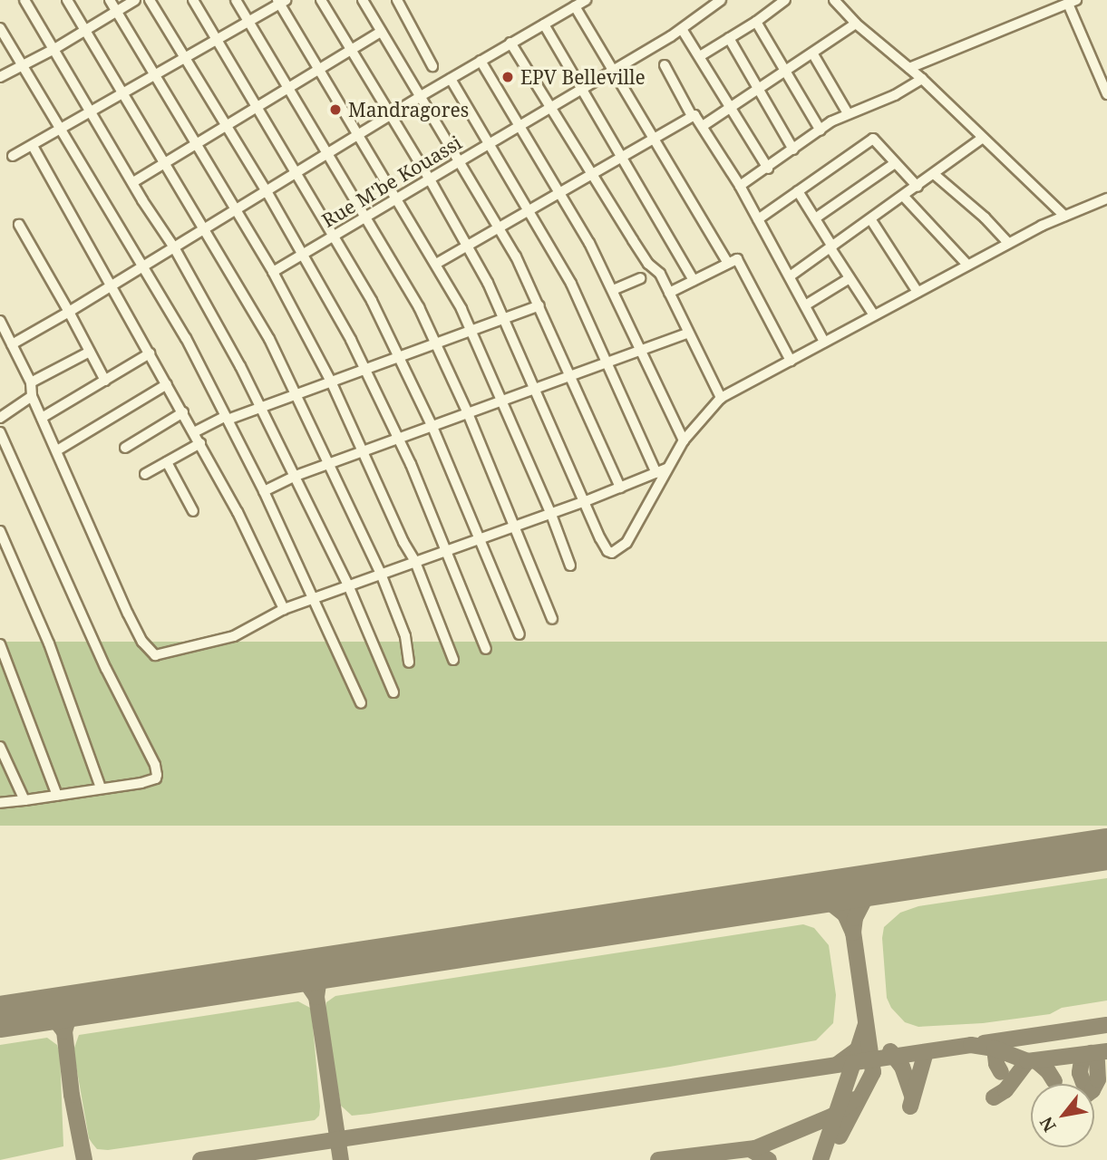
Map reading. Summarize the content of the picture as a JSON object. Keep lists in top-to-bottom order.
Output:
{
  "streets": {
    "street": ["Rue M'be Kouassi"]
  },
  "places": ["EPV Belleville", "Mandragores"],
  "north": "bottom left"
}
